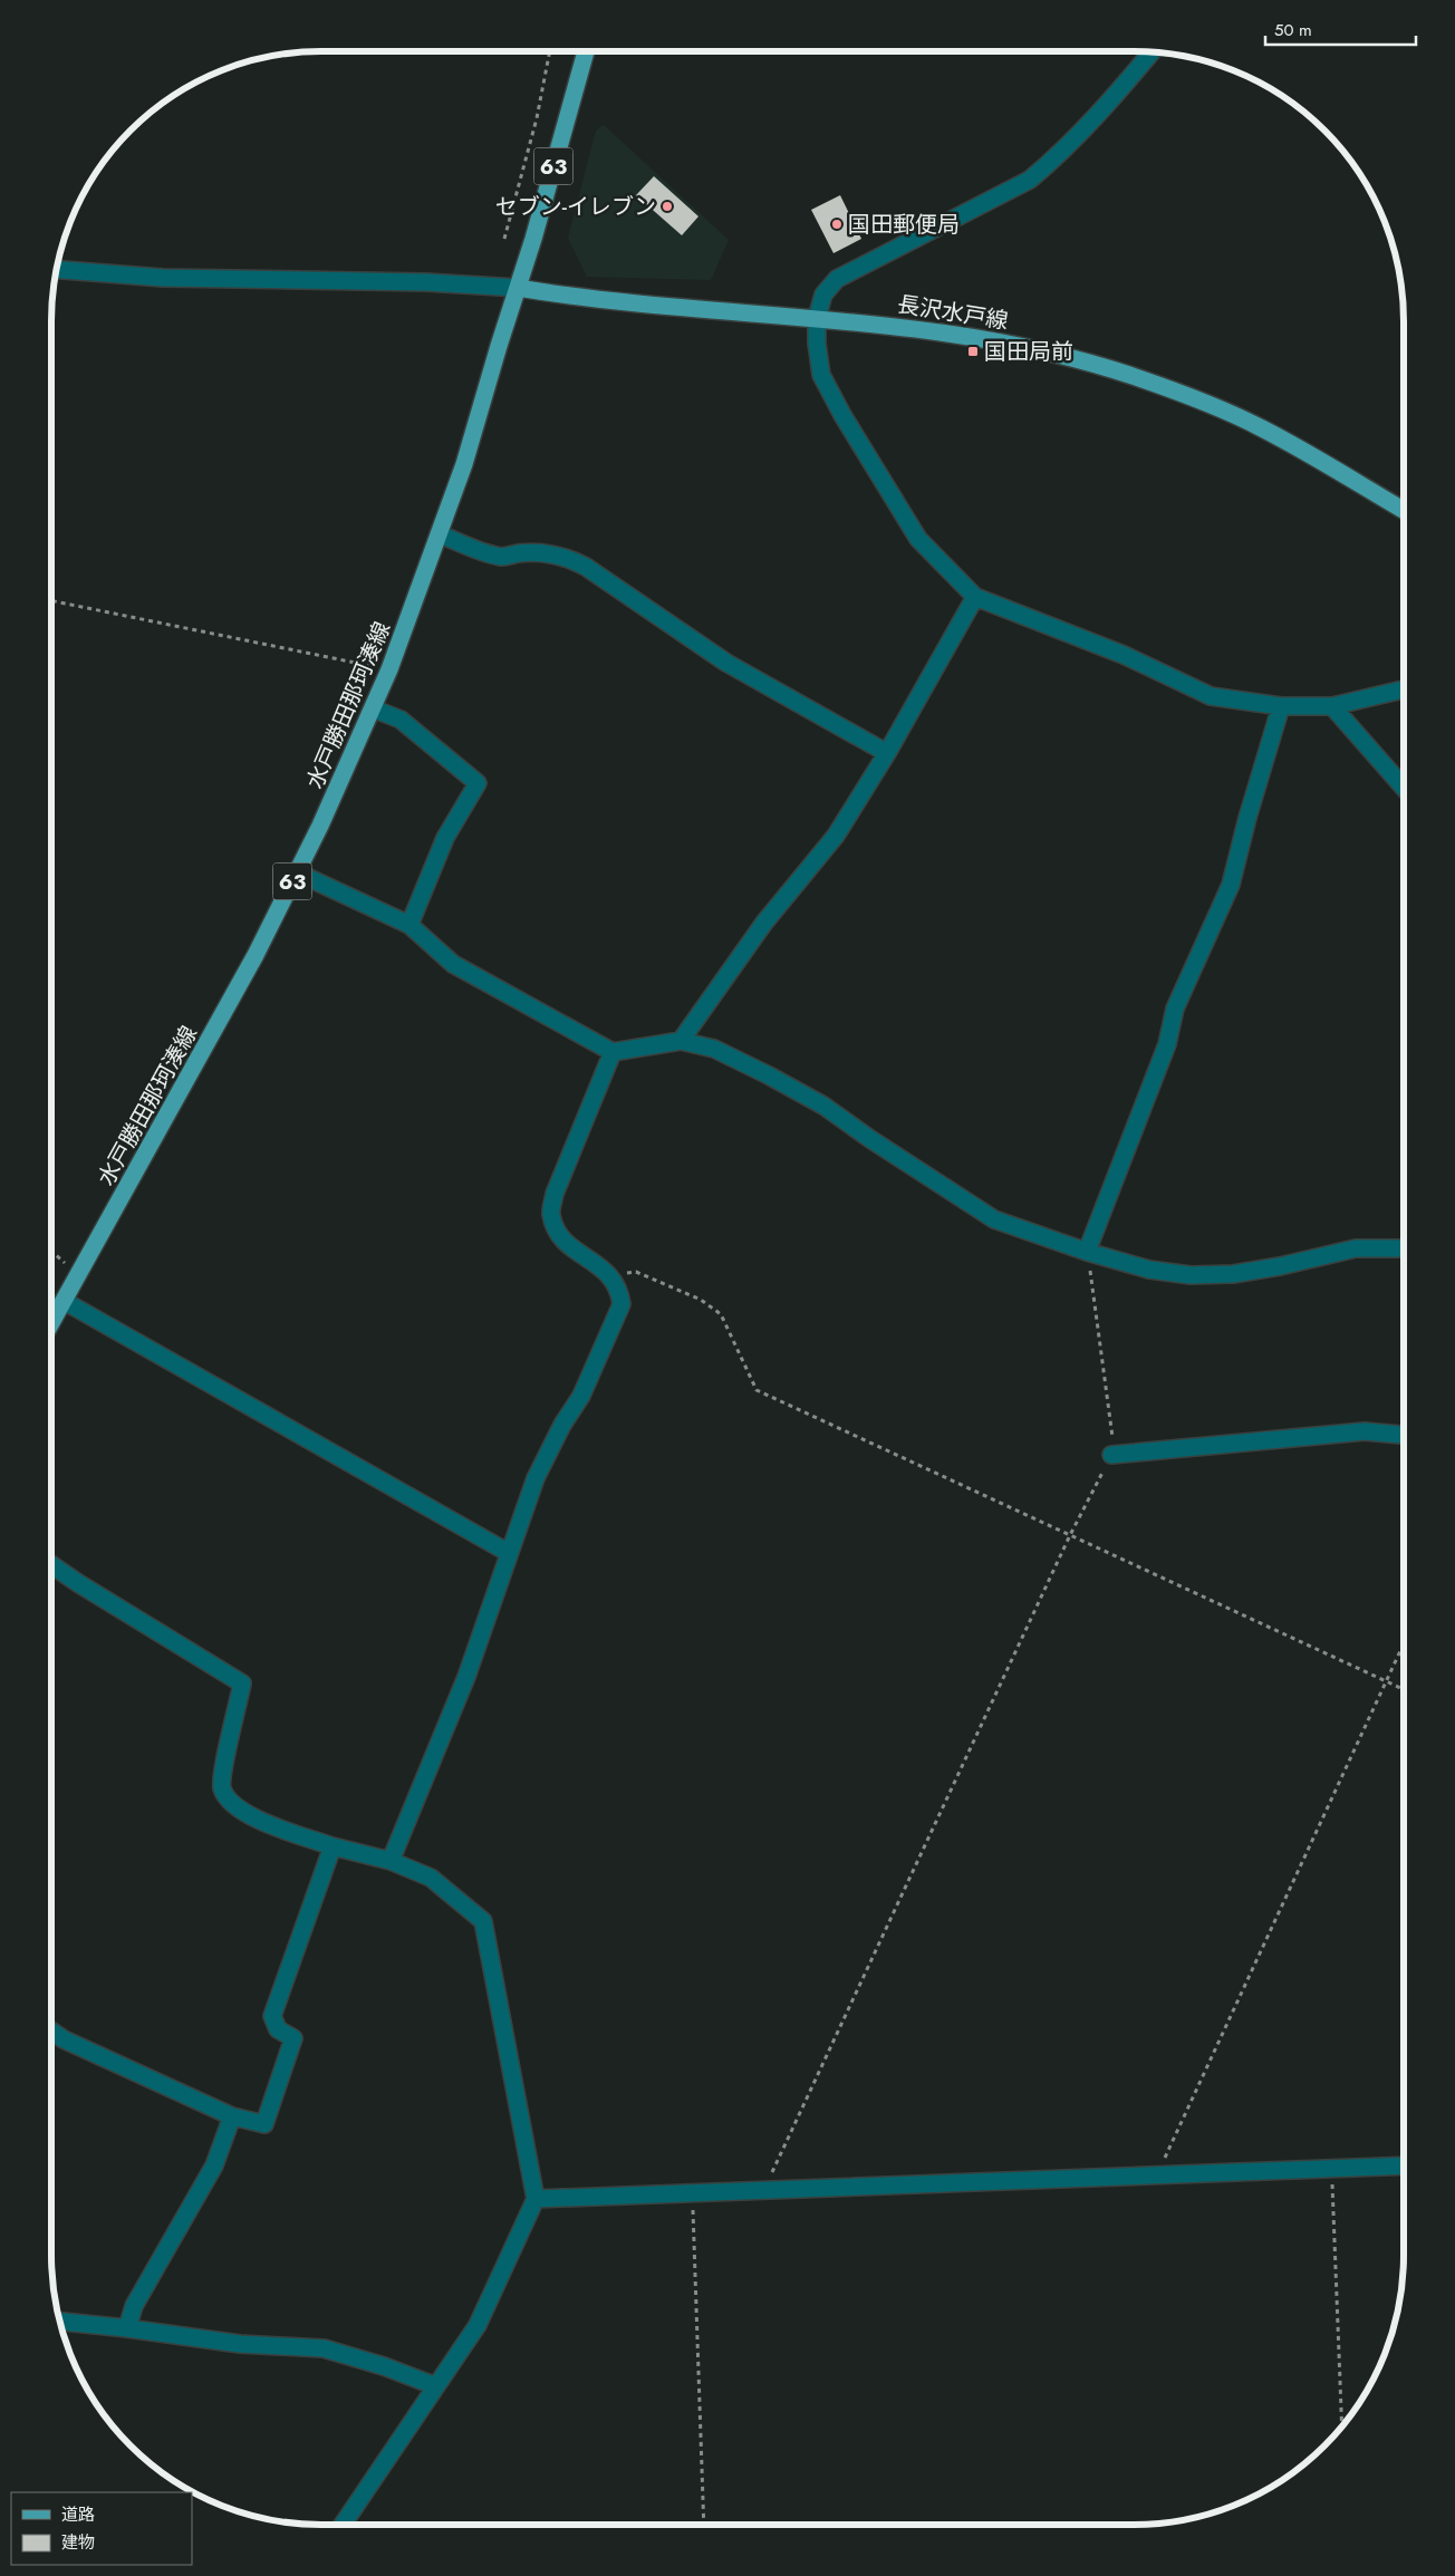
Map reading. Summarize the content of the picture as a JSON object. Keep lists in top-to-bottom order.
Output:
{
  "streets": {
    "main road": ["63", "長沢水戸線", "水戸勝田那珂湊線"]
  },
  "crossings": [
    ["長沢水戸線", "水戸勝田那珂湊線"]
  ],
  "places": {
    "other": ["セブン-イレブン", "国田郵便局"],
    "transit": ["国田局前"]
  },
  "legend": ["道路", "建物"],
  "scale_bar": "50 m"
}
